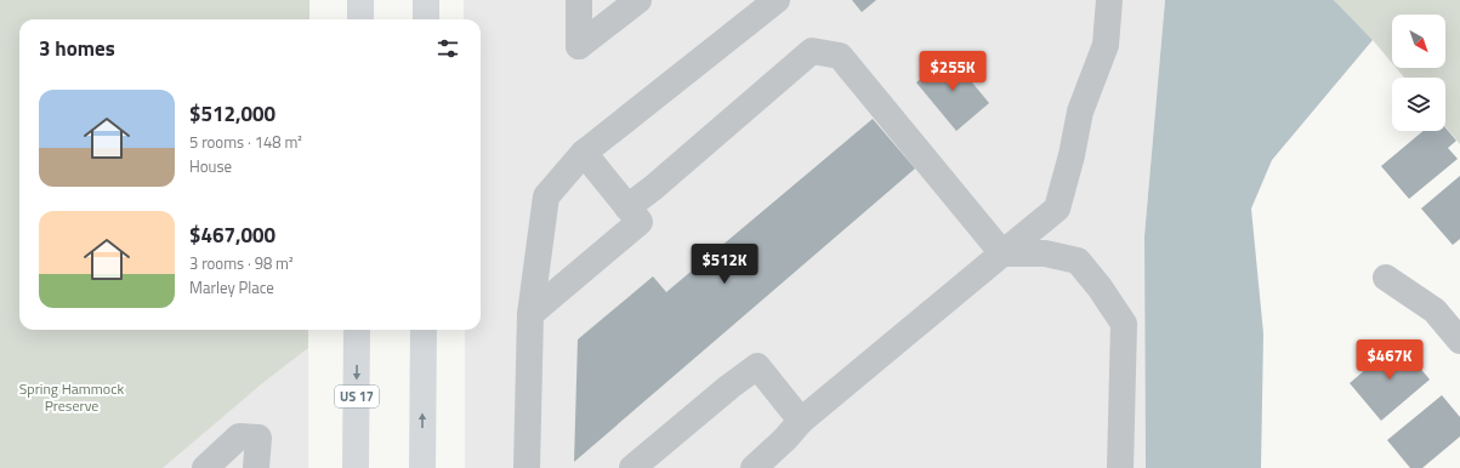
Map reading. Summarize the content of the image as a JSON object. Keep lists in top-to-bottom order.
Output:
{
  "streets": {
    "main road": ["US 17"]
  },
  "parks": ["Spring Hammock Preserve"],
  "north": "bottom right",
  "page": {
    "heading": "3 homes",
    "price": ["$255K", "$512K", "$467K"],
    "list": [
      {
        "name": "$512,000",
        "note": "5 rooms · 148 m² · House"
      },
      {
        "name": "$467,000",
        "note": "3 rooms · 98 m² · Marley Place"
      }
    ]
  }
}
